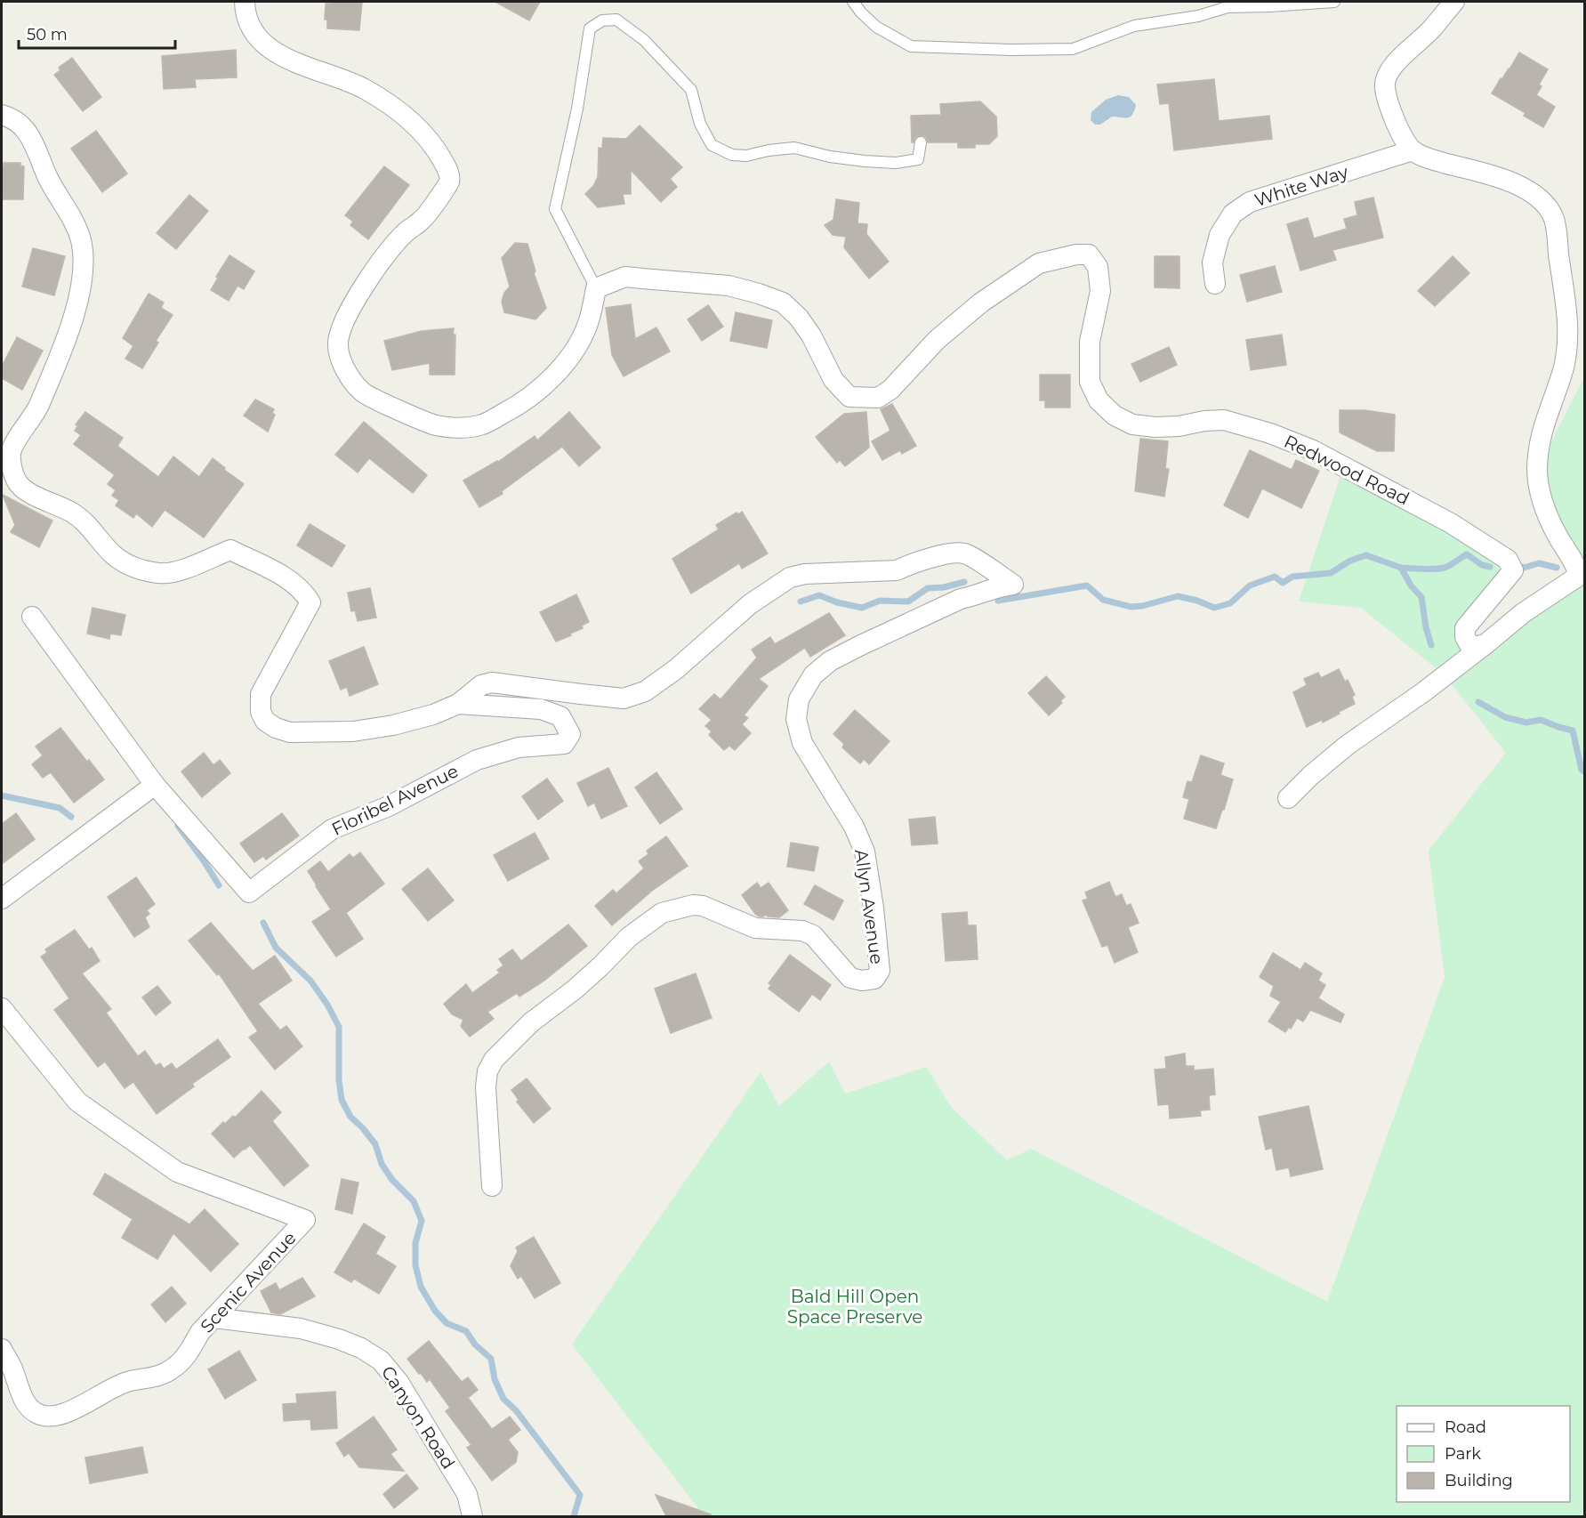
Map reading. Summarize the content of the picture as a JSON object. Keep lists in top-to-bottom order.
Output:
{
  "streets": {
    "street": [
      "White Way",
      "Redwood Road",
      "Floribel Avenue",
      "Allyn Avenue",
      "Scenic Avenue",
      "Canyon Road"
    ]
  },
  "crossings": [
    ["Floribel Avenue", "Allyn Avenue"],
    ["Scenic Avenue", "Canyon Road"]
  ],
  "parks": ["Bald Hill Open Space Preserve"],
  "legend": ["Road", "Park", "Building"],
  "scale_bar": "50 m"
}
